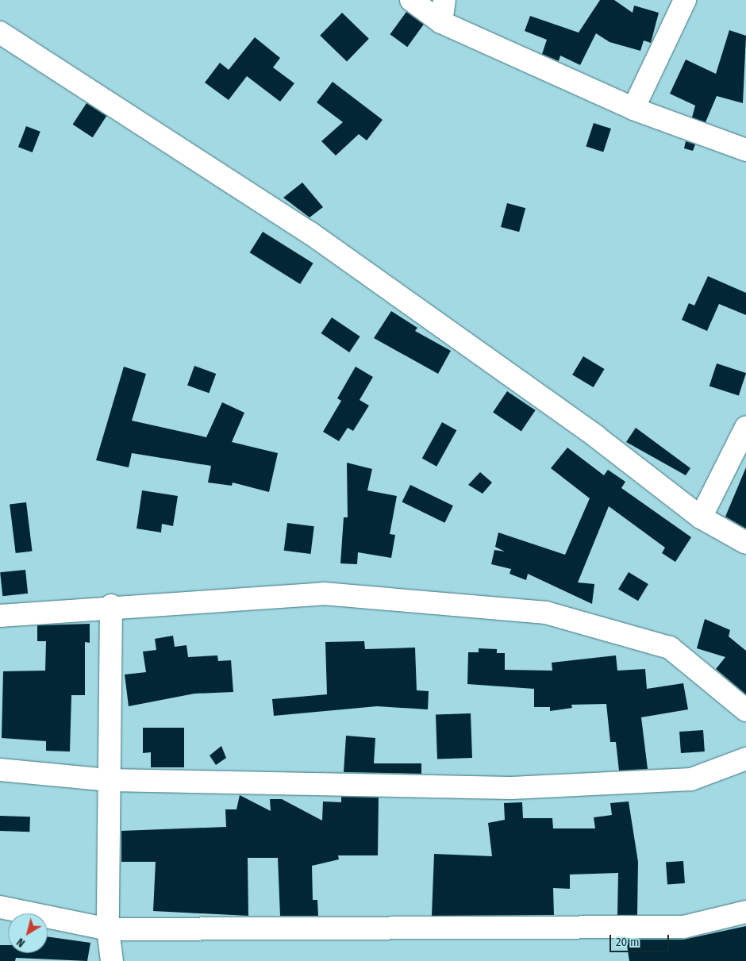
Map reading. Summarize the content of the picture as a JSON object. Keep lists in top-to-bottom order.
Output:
{
  "scale_bar": "20 m",
  "north": "bottom left"
}
